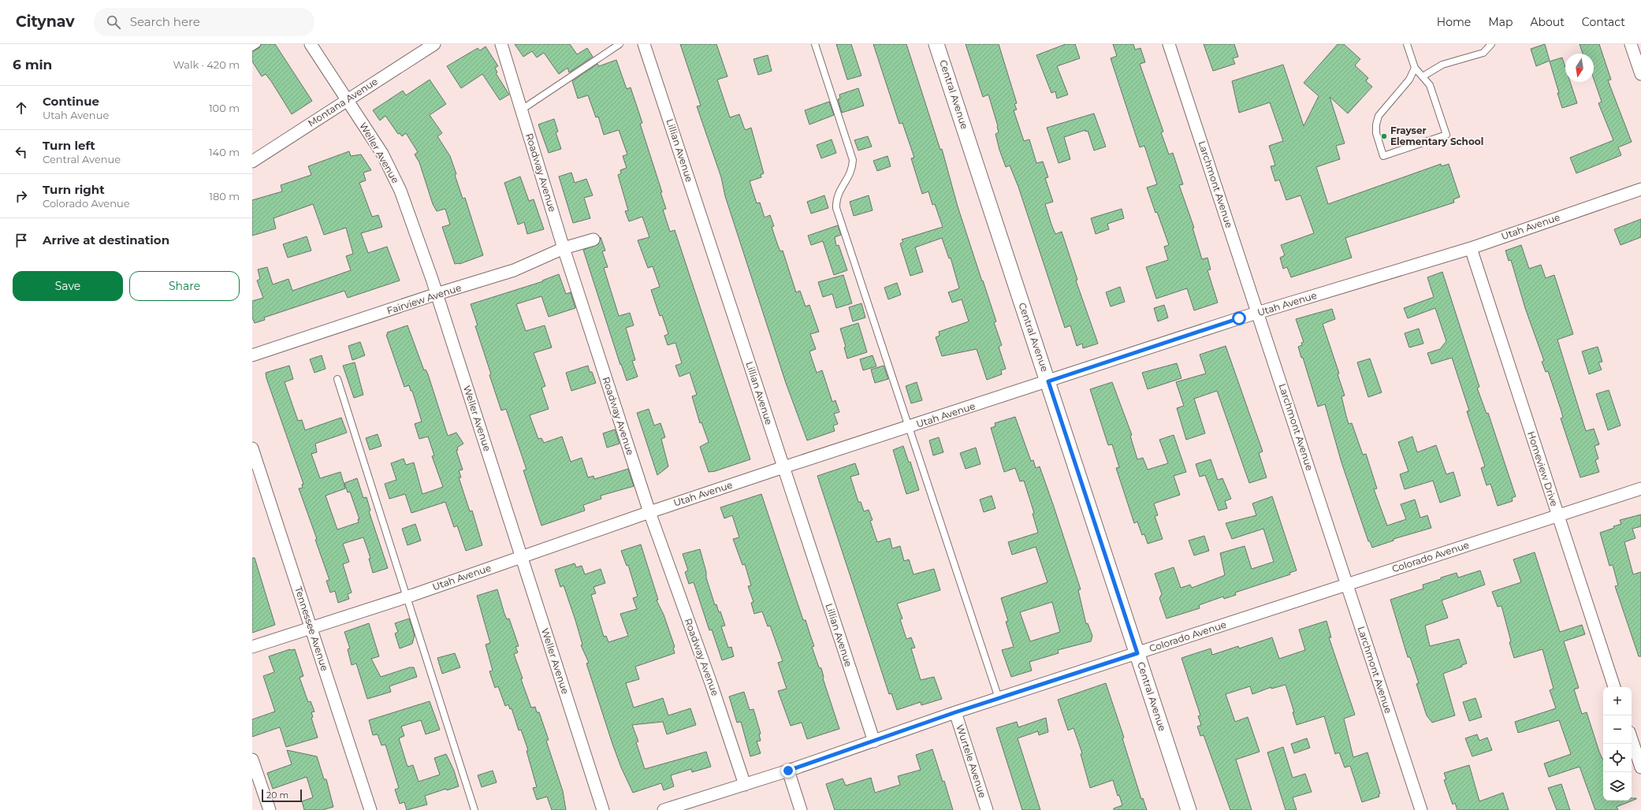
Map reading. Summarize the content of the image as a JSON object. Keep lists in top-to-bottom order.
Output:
{
  "streets": {
    "street": [
      "Central Avenue",
      "Montana Avenue",
      "Lillian Avenue",
      "Weller Avenue",
      "Roadway Avenue",
      "Larchmont Avenue",
      "Utah Avenue",
      "Fairview Avenue",
      "Homeview Drive",
      "Colorado Avenue",
      "Tennessee Avenue",
      "Wurtele Avenue"
    ]
  },
  "crossings": [
    ["Central Avenue", "Utah Avenue"],
    ["Central Avenue", "Colorado Avenue"],
    ["Montana Avenue", "Weller Avenue"],
    ["Lillian Avenue", "Utah Avenue"],
    ["Lillian Avenue", "Colorado Avenue"],
    ["Weller Avenue", "Utah Avenue"],
    ["Weller Avenue", "Fairview Avenue"],
    ["Roadway Avenue", "Utah Avenue"],
    ["Roadway Avenue", "Fairview Avenue"],
    ["Roadway Avenue", "Colorado Avenue"],
    ["Larchmont Avenue", "Utah Avenue"],
    ["Larchmont Avenue", "Colorado Avenue"],
    ["Utah Avenue", "Homeview Drive"],
    ["Utah Avenue", "Tennessee Avenue"],
    ["Homeview Drive", "Colorado Avenue"],
    ["Colorado Avenue", "Wurtele Avenue"]
  ],
  "places": ["Frayser Elementary School"],
  "scale_bar": "20 m",
  "north": "bottom",
  "page": {
    "header": "Citynav",
    "search": "Search here",
    "nav": [
      "Home",
      "Map",
      "About",
      "Contact"
    ],
    "heading": ["6 min", "Walk · 420 m"],
    "list": [
      ["Continue", "Utah Avenue", "100 m"],
      ["Turn left", "Central Avenue", "140 m"],
      ["Turn right", "Colorado Avenue", "180 m"],
      "Arrive at destination"
    ],
    "buttons": ["Save", "Share"],
    "map_buttons": ["+", "−"],
    "scale": "20 m"
  }
}
